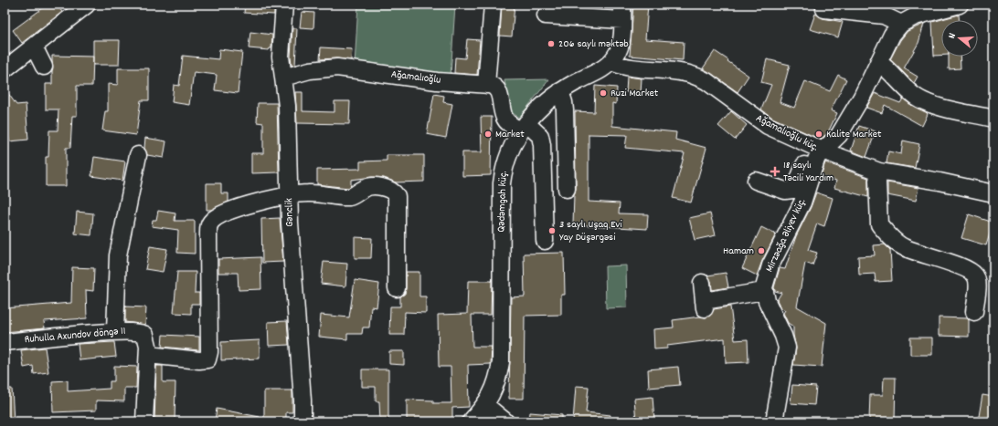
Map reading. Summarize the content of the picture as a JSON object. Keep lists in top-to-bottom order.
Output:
{
  "streets": {
    "street": [
      "Ağamalıoğlu",
      "Ağamalıoğlu küç.",
      "Qədəmgah küç.",
      "Gənclik",
      "Mirzəağa Əliyev küç.",
      "Ruhulla Axundov döngə 11"
    ]
  },
  "crossings": [
    ["Ağamalıoğlu", "Gənclik"],
    ["Ağamalıoğlu küç.", "Qədəmgah küç."],
    ["Ağamalıoğlu küç.", "Mirzəağa Əliyev küç."]
  ],
  "places": {
    "other": [
      "206 saylı məktəb",
      "Ruzi Market",
      "Market",
      "Kalite Market",
      "3 saylı Uşaq Evi Yay Düşərgəsi",
      "Hamam"
    ],
    "health": ["18 saylı Təcili Yardım"]
  },
  "north": "left"
}
